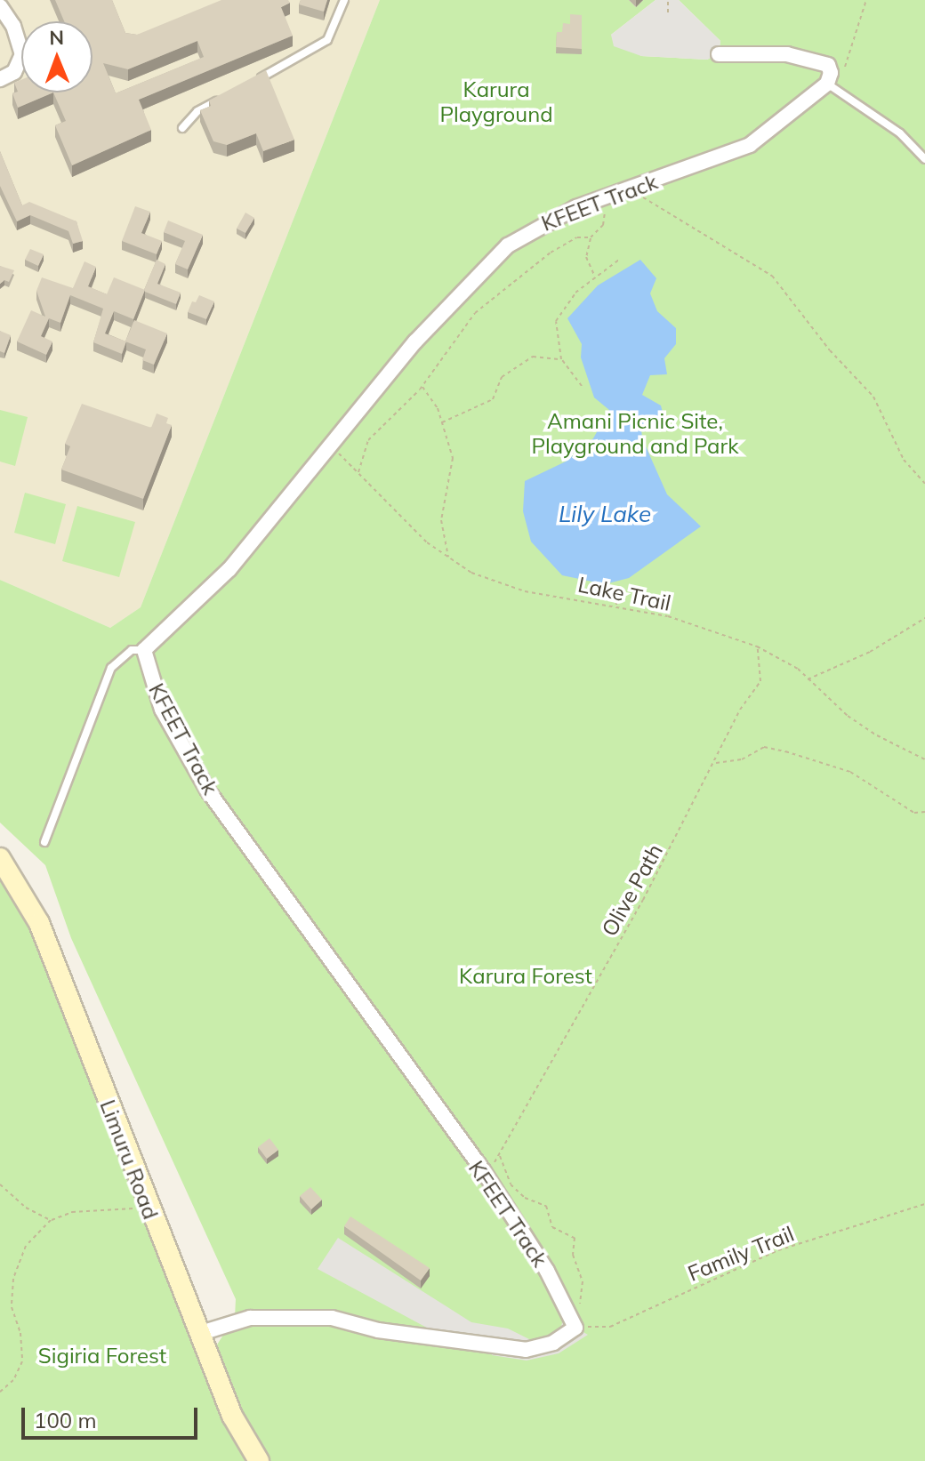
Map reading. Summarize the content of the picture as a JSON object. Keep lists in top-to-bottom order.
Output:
{
  "streets": {
    "main road": ["Limuru Road"],
    "street": ["KFEET Track"],
    "path": ["Lake Trail", "Olive Path", "Family Trail"]
  },
  "crossings": [
    ["KFEET Track", "Lake Trail"],
    ["KFEET Track", "Olive Path"],
    ["KFEET Track", "Family Trail"],
    ["Lake Trail", "Olive Path"]
  ],
  "water": ["Lily Lake"],
  "parks": [
    "Karura Playground",
    "Amani Picnic Site, Playground and Park",
    "Karura Forest",
    "Sigiria Forest"
  ],
  "scale_bar": "100 m",
  "north": "top"
}
